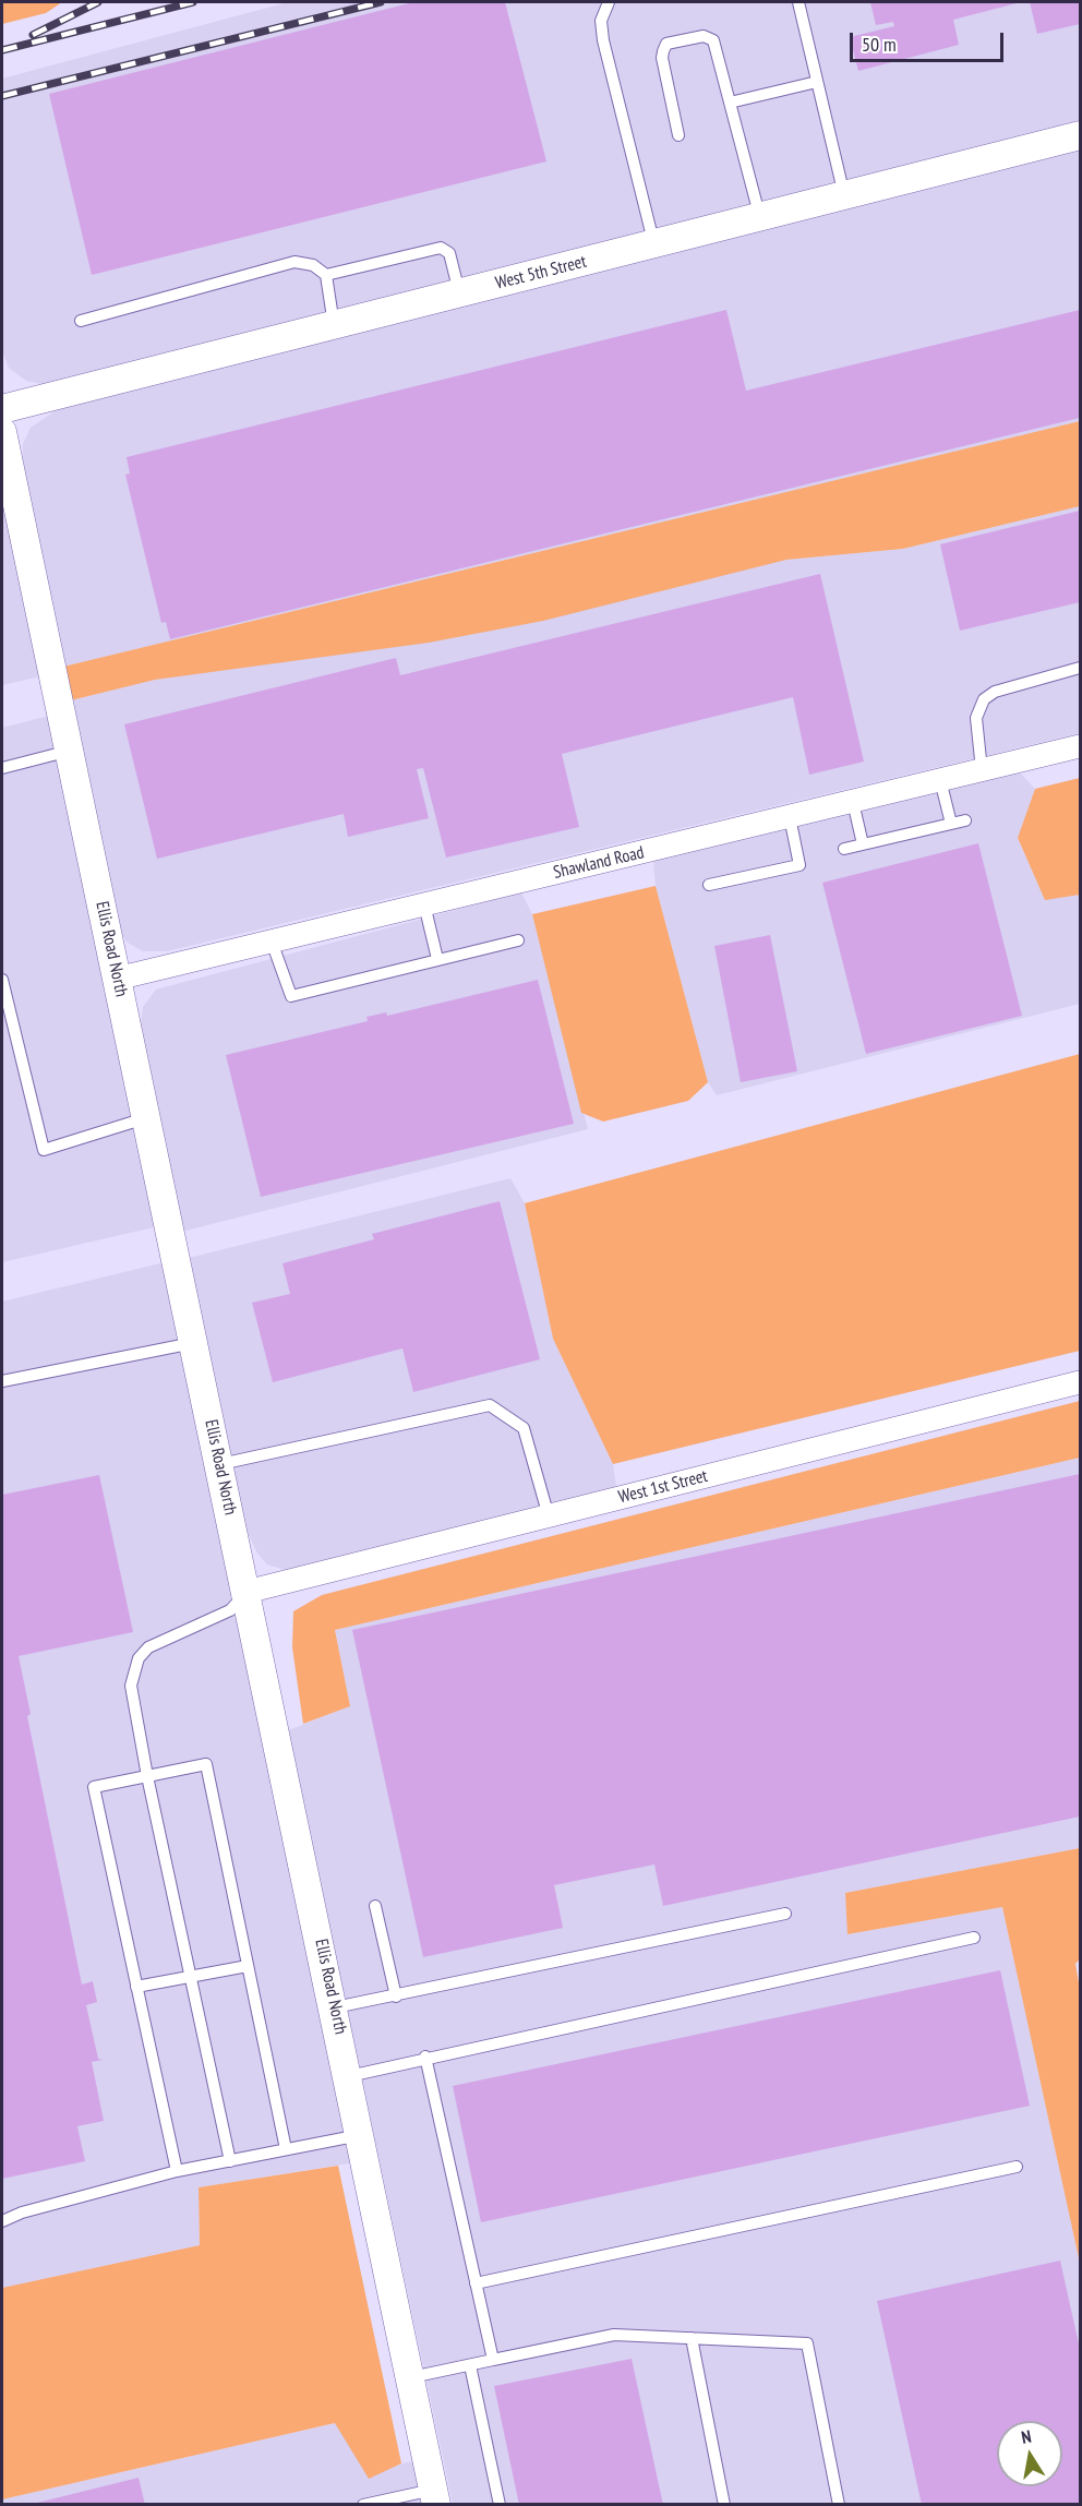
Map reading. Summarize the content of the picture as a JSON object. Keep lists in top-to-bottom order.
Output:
{
  "streets": {
    "street": [
      "West 5th Street",
      "Shawland Road",
      "Ellis Road North",
      "West 1st Street"
    ]
  },
  "crossings": [
    ["Shawland Road", "Ellis Road North"],
    ["Ellis Road North", "West 1st Street"]
  ],
  "scale_bar": "50 m",
  "north": "top"
}
